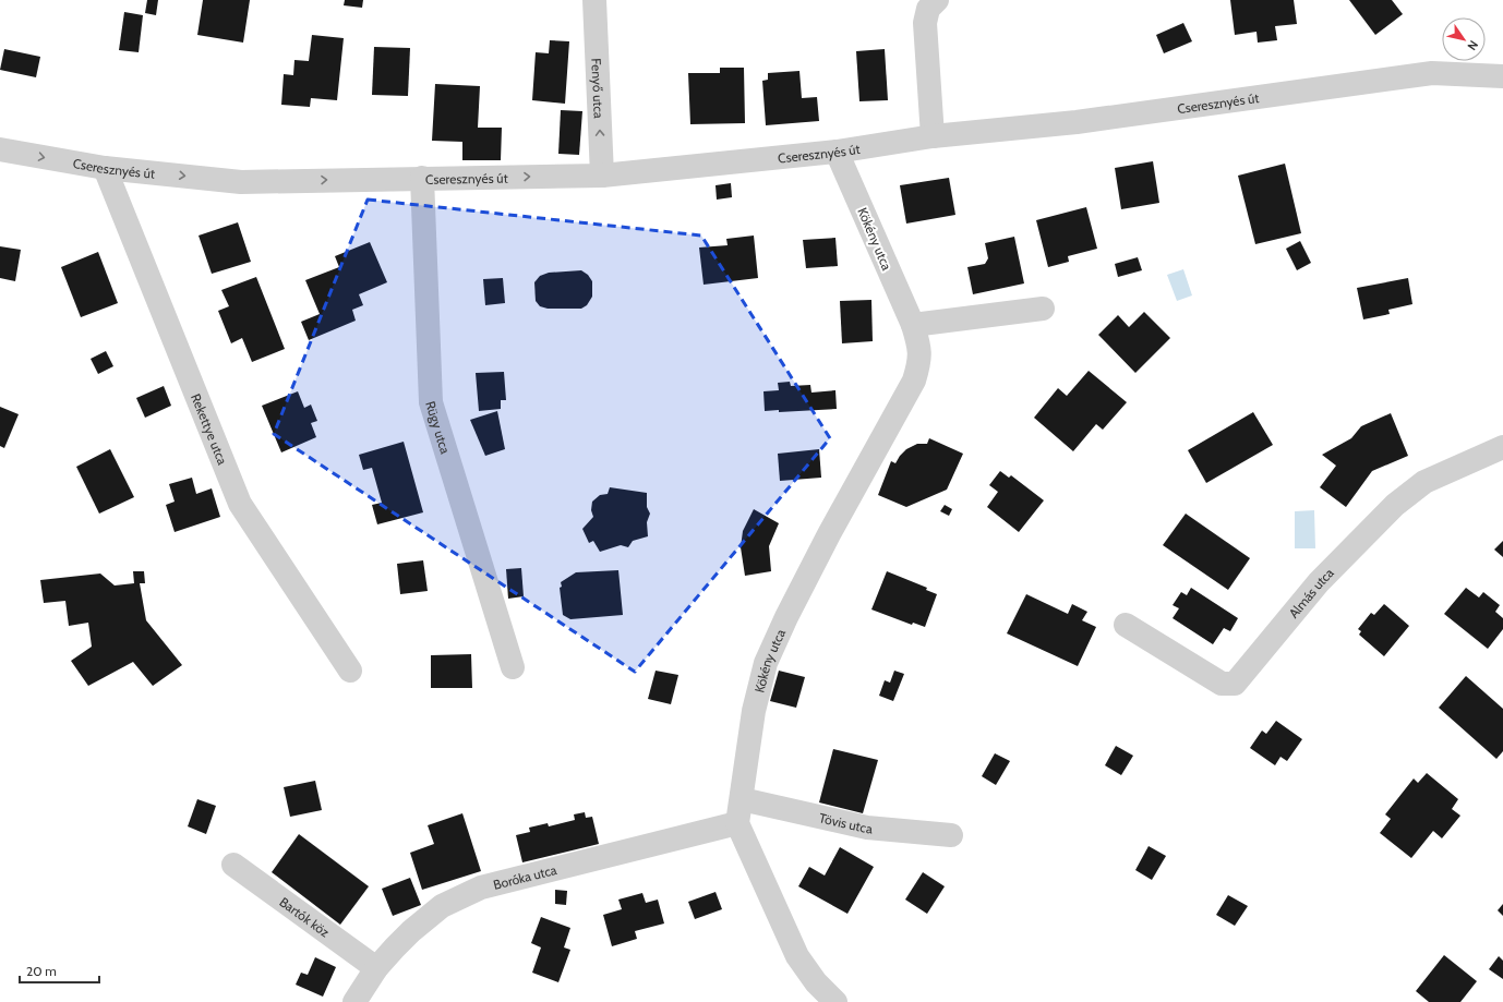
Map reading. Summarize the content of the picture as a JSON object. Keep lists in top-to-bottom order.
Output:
{
  "streets": {
    "street": [
      "Fenyő utca",
      "Cseresznyés út",
      "Kökény utca",
      "Rügy utca",
      "Rekettye utca",
      "Almás utca",
      "Tövis utca",
      "Boróka utca",
      "Bartók köz"
    ]
  },
  "crossings": [
    ["Fenyő utca", "Cseresznyés út"],
    ["Cseresznyés út", "Kökény utca"],
    ["Cseresznyés út", "Rügy utca"],
    ["Cseresznyés út", "Rekettye utca"],
    ["Kökény utca", "Tövis utca"],
    ["Kökény utca", "Boróka utca"],
    ["Boróka utca", "Bartók köz"]
  ],
  "one_way": ["Fenyő utca", "Cseresznyés út"],
  "scale_bar": "20 m",
  "north": "bottom right"
}
